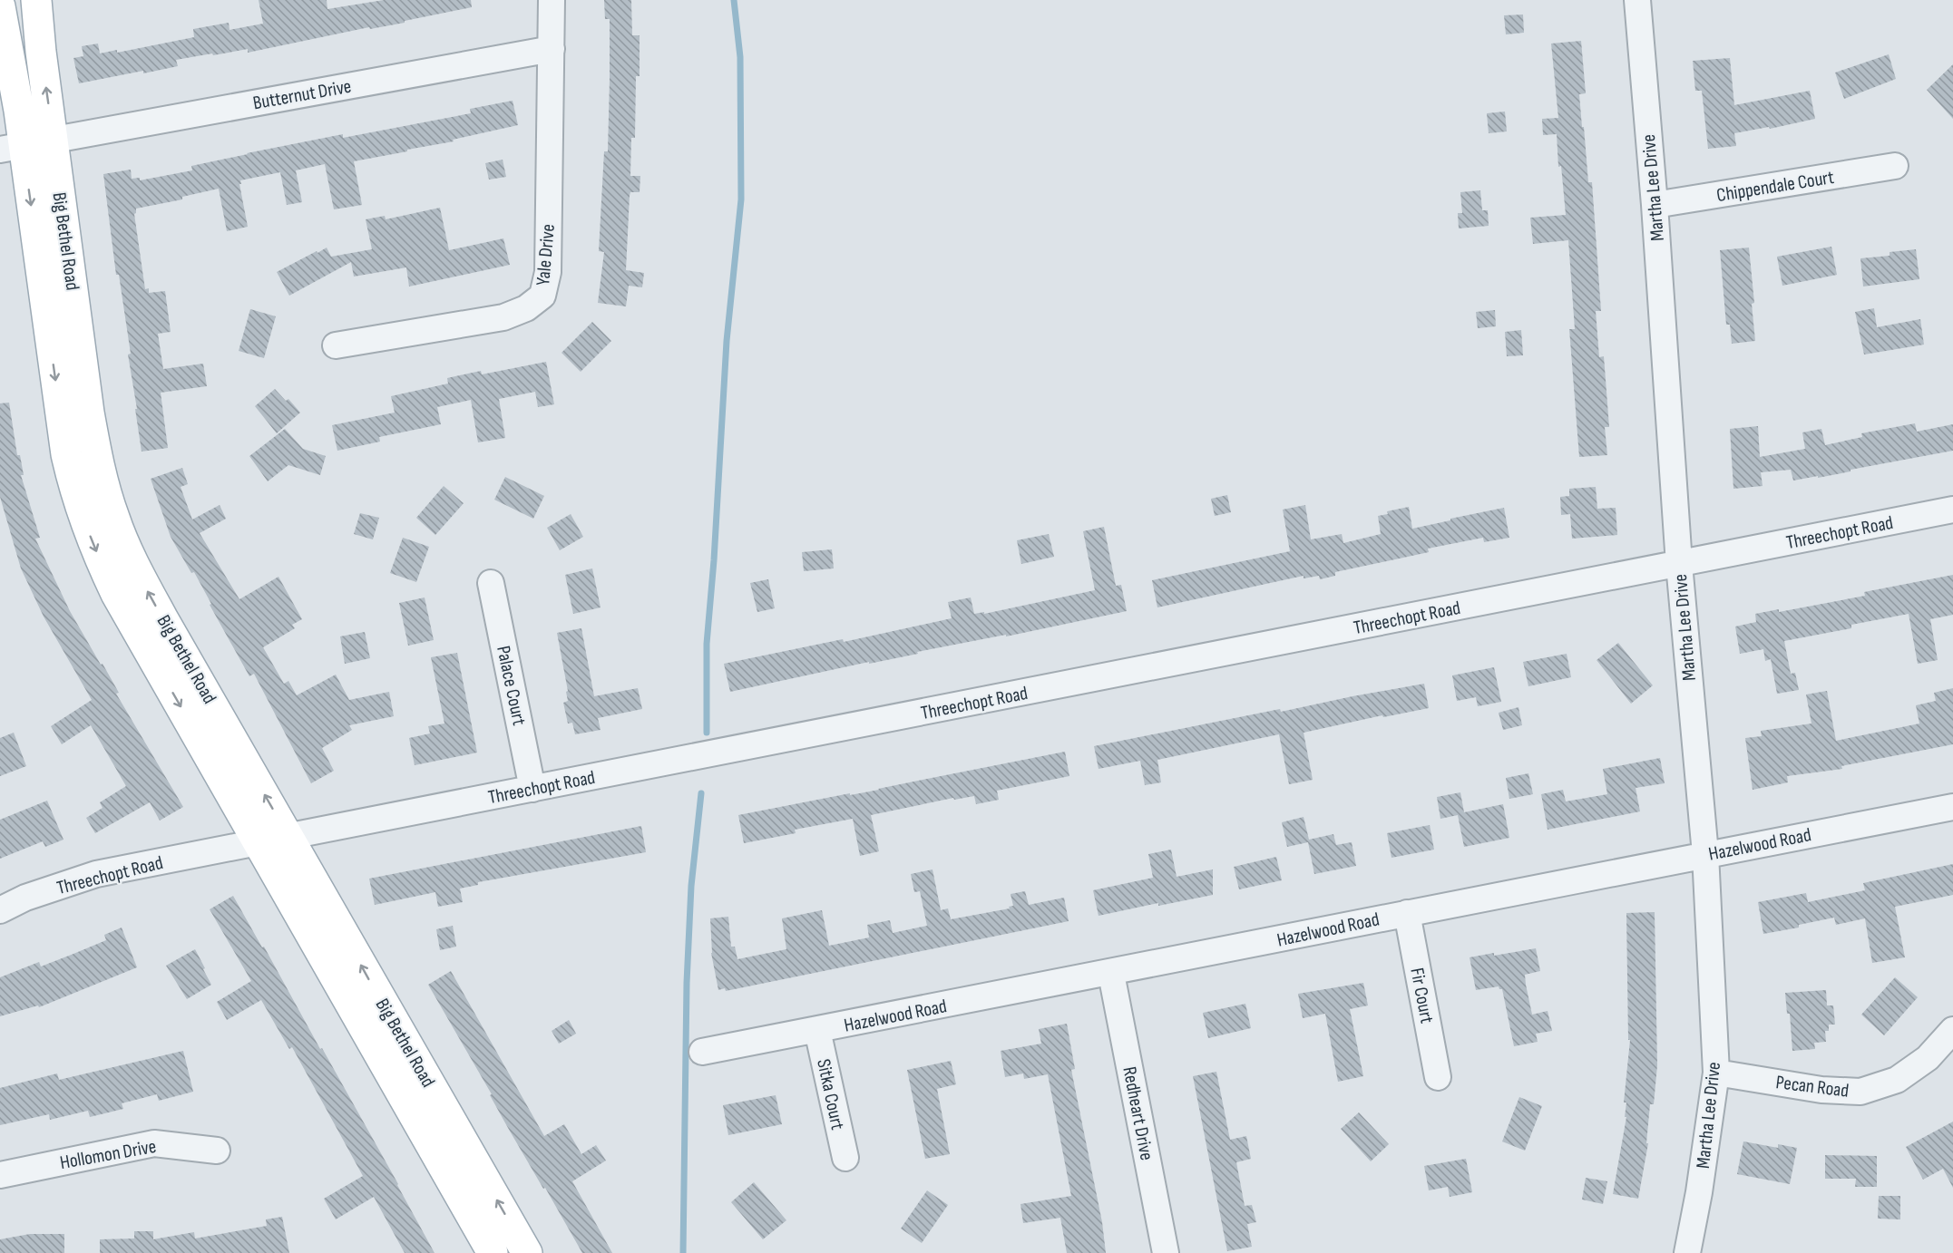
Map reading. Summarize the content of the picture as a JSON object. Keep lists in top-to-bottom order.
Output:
{
  "streets": {
    "main road": ["Big Bethel Road"],
    "street": [
      "Butternut Drive",
      "Chippendale Court",
      "Martha Lee Drive",
      "Yale Drive",
      "Threechopt Road",
      "Palace Court",
      "Hazelwood Road",
      "Fir Court",
      "Pecan Road",
      "Sitka Court",
      "Redheart Drive",
      "Hollomon Drive"
    ]
  },
  "crossings": [
    ["Butternut Drive", "Big Bethel Road"],
    ["Butternut Drive", "Yale Drive"],
    ["Chippendale Court", "Martha Lee Drive"],
    ["Martha Lee Drive", "Threechopt Road"],
    ["Martha Lee Drive", "Hazelwood Road"],
    ["Martha Lee Drive", "Pecan Road"],
    ["Big Bethel Road", "Threechopt Road"],
    ["Threechopt Road", "Palace Court"],
    ["Hazelwood Road", "Fir Court"],
    ["Hazelwood Road", "Sitka Court"],
    ["Hazelwood Road", "Redheart Drive"]
  ]
}
